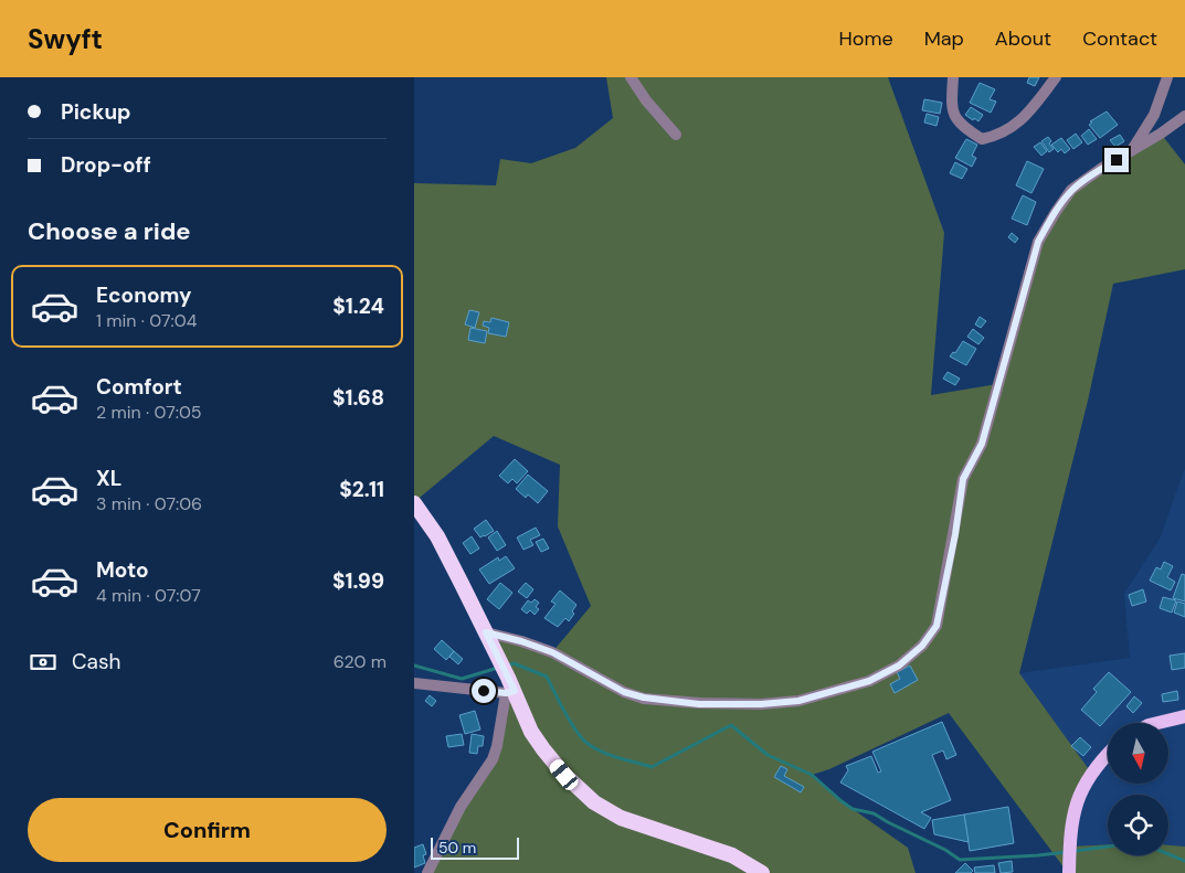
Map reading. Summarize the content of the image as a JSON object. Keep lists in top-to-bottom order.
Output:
{
  "scale_bar": "50 m",
  "north": "bottom",
  "page": {
    "header": "Swyft",
    "nav": [
      "Home",
      "Map",
      "About",
      "Contact"
    ],
    "banner": ["Pickup", "Drop-off"],
    "heading": "Choose a ride",
    "list": [
      {
        "name": "Economy",
        "note": "1 min · 07:04",
        "value": "$1.24"
      },
      {
        "name": "Comfort",
        "note": "2 min · 07:05",
        "value": "$1.68"
      },
      {
        "name": "XL",
        "note": "3 min · 07:06",
        "value": "$2.11"
      },
      {
        "name": "Moto",
        "note": "4 min · 07:07",
        "value": "$1.99"
      }
    ],
    "pay": ["Cash", "620 m"],
    "buttons": "Confirm",
    "scale": "50 m"
  }
}
